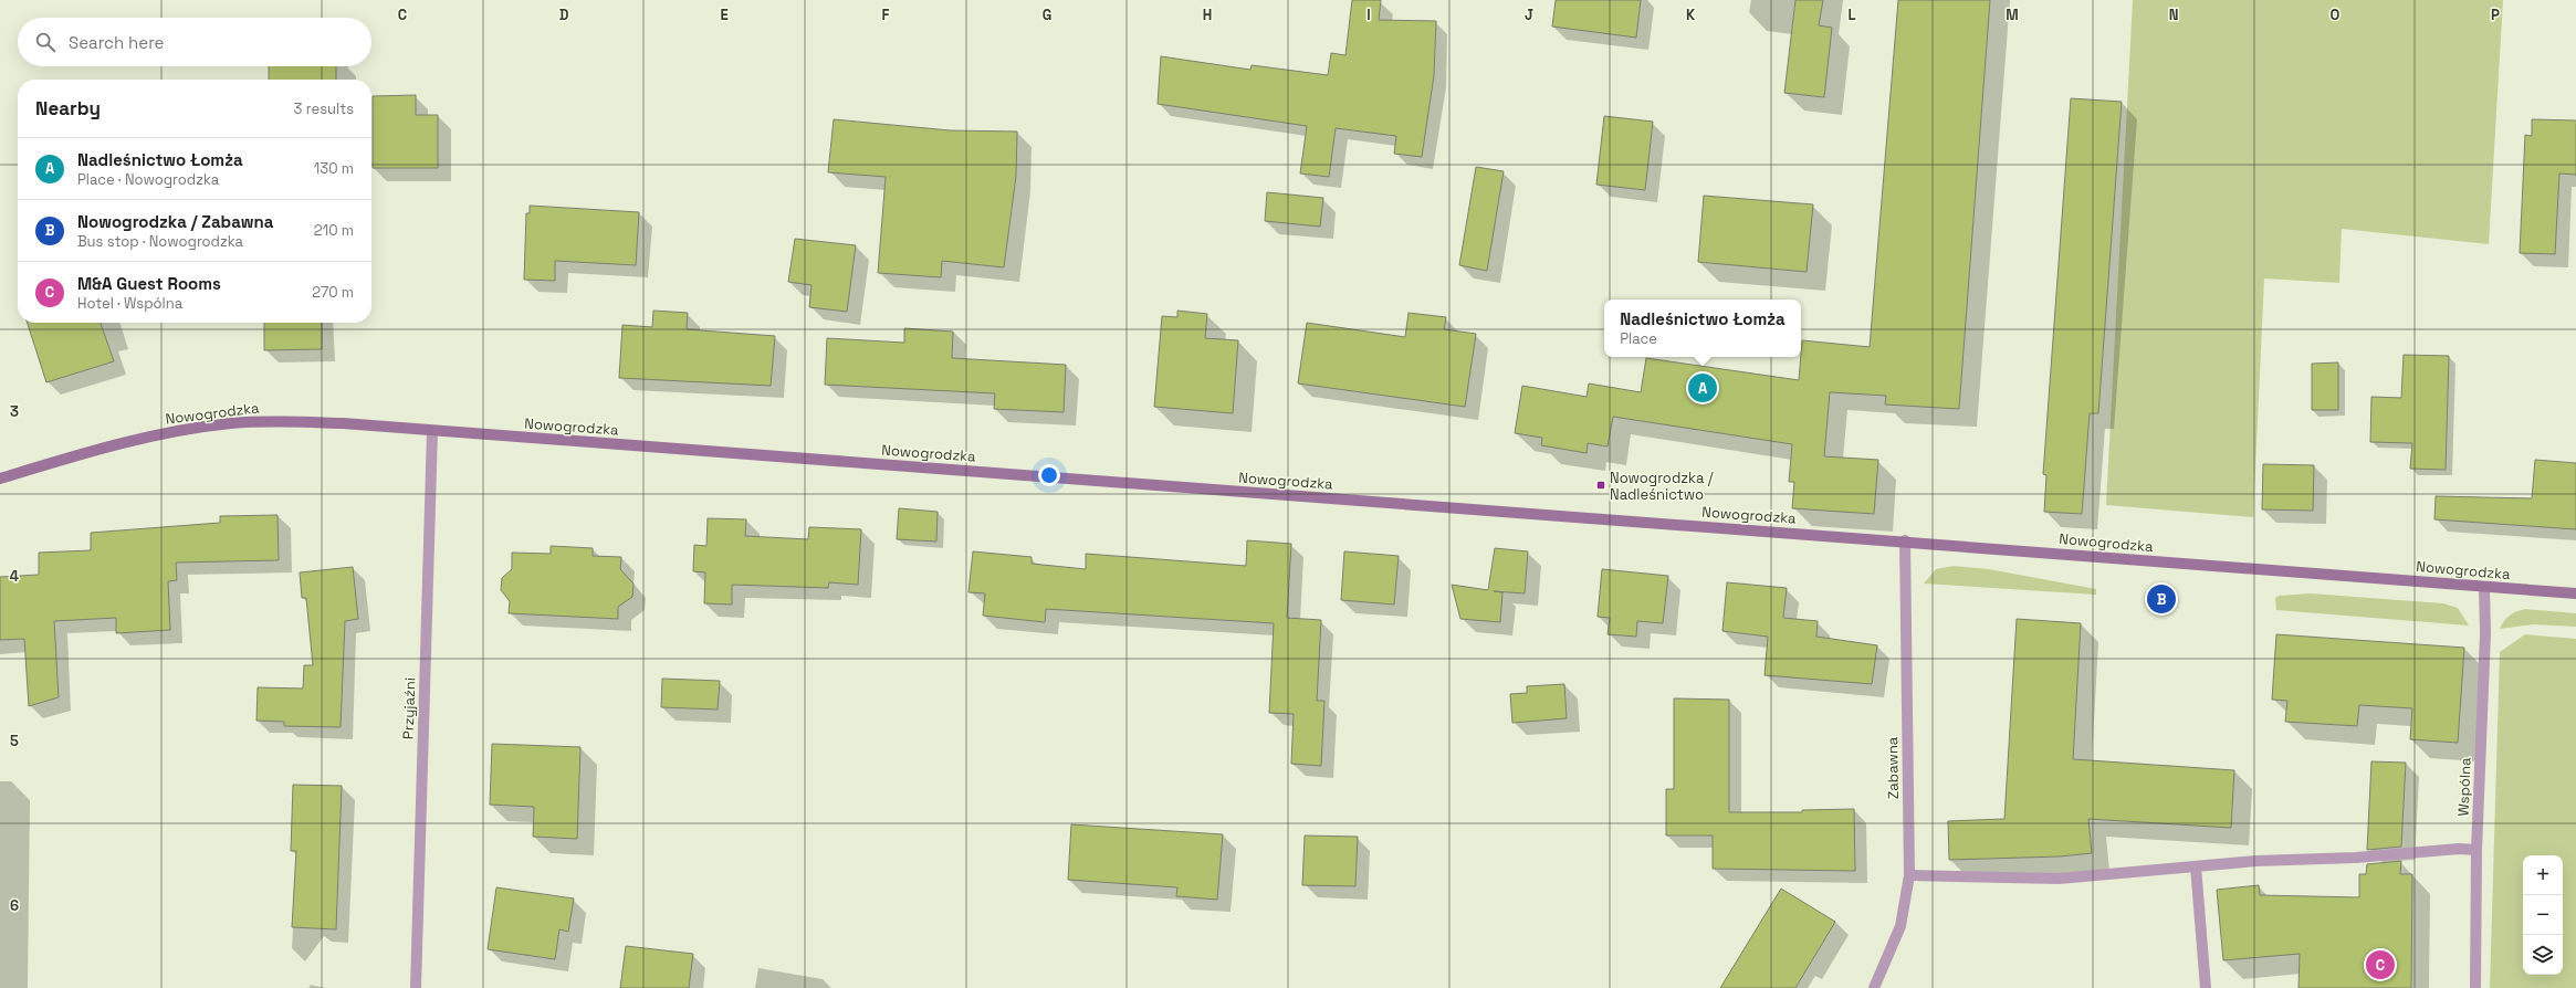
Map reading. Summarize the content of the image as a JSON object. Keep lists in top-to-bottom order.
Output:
{
  "streets": {
    "street": [
      "Nowogrodzka",
      "Przyjaźni",
      "Zabawna",
      "Wspólna"
    ]
  },
  "crossings": [
    ["Nowogrodzka", "Przyjaźni"],
    ["Nowogrodzka", "Zabawna"],
    ["Nowogrodzka", "Wspólna"]
  ],
  "places": {
    "transit": ["Nowogrodzka / Nadleśnictwo"]
  },
  "page": {
    "search": "Search here",
    "heading": ["Nearby", "3 results"],
    "list": [
      {
        "mark": "A",
        "name": "Nadleśnictwo Łomża",
        "note": "Place · Nowogrodzka",
        "value": "130 m"
      },
      {
        "mark": "B",
        "name": "Nowogrodzka / Zabawna",
        "note": "Bus stop · Nowogrodzka",
        "value": "210 m"
      },
      {
        "mark": "C",
        "name": "M&A Guest Rooms",
        "note": "Hotel · Wspólna",
        "value": "270 m"
      }
    ],
    "popup": ["Nadleśnictwo Łomża", "Place"],
    "pins": ["A", "B", "C"],
    "map_buttons": ["+", "−"]
  },
  "grid": {
    "columns": [
      "C",
      "D",
      "E",
      "F",
      "G",
      "H",
      "I",
      "J",
      "K",
      "L",
      "M",
      "N",
      "O",
      "P"
    ],
    "rows": [
      "3",
      "4",
      "5",
      "6"
    ]
  }
}
